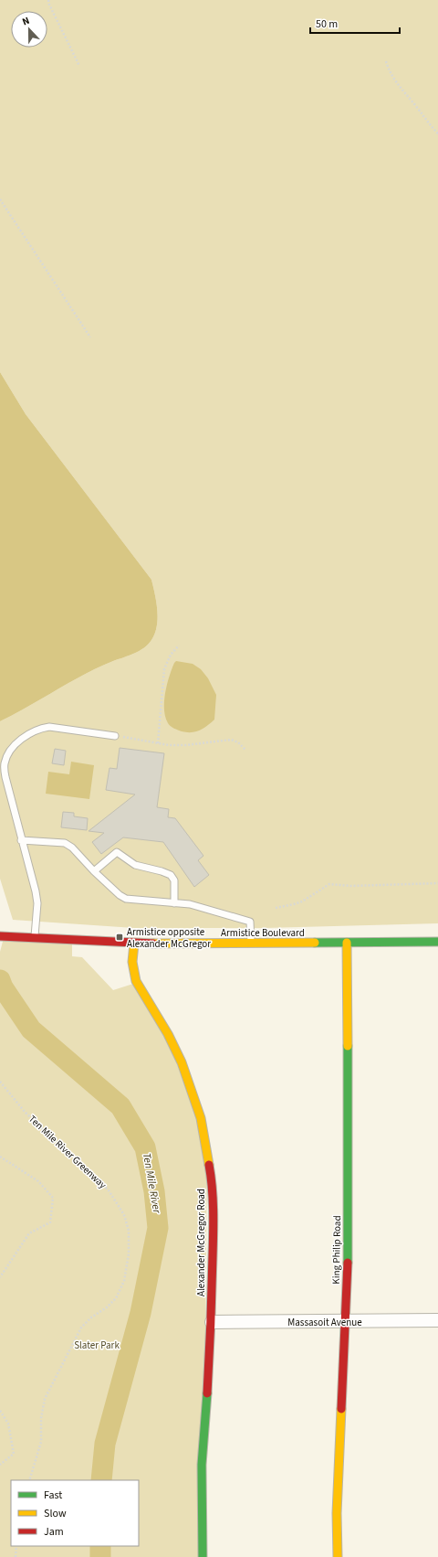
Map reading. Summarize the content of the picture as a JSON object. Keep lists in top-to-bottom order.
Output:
{
  "streets": {
    "street": [
      "Armistice Boulevard",
      "Alexander McGregor Road",
      "King Philip Road",
      "Massasoit Avenue"
    ],
    "path": ["Ten Mile River Greenway"]
  },
  "crossings": [
    ["Armistice Boulevard", "Alexander McGregor Road"],
    ["Armistice Boulevard", "King Philip Road"],
    ["Alexander McGregor Road", "Massasoit Avenue"],
    ["King Philip Road", "Massasoit Avenue"]
  ],
  "water": ["Ten Mile River"],
  "parks": ["Slater Park"],
  "places": {
    "transit": ["Armistice opposite Alexander McGregor"]
  },
  "legend": ["Fast", "Slow", "Jam"],
  "scale_bar": "50 m",
  "north": "top"
}
